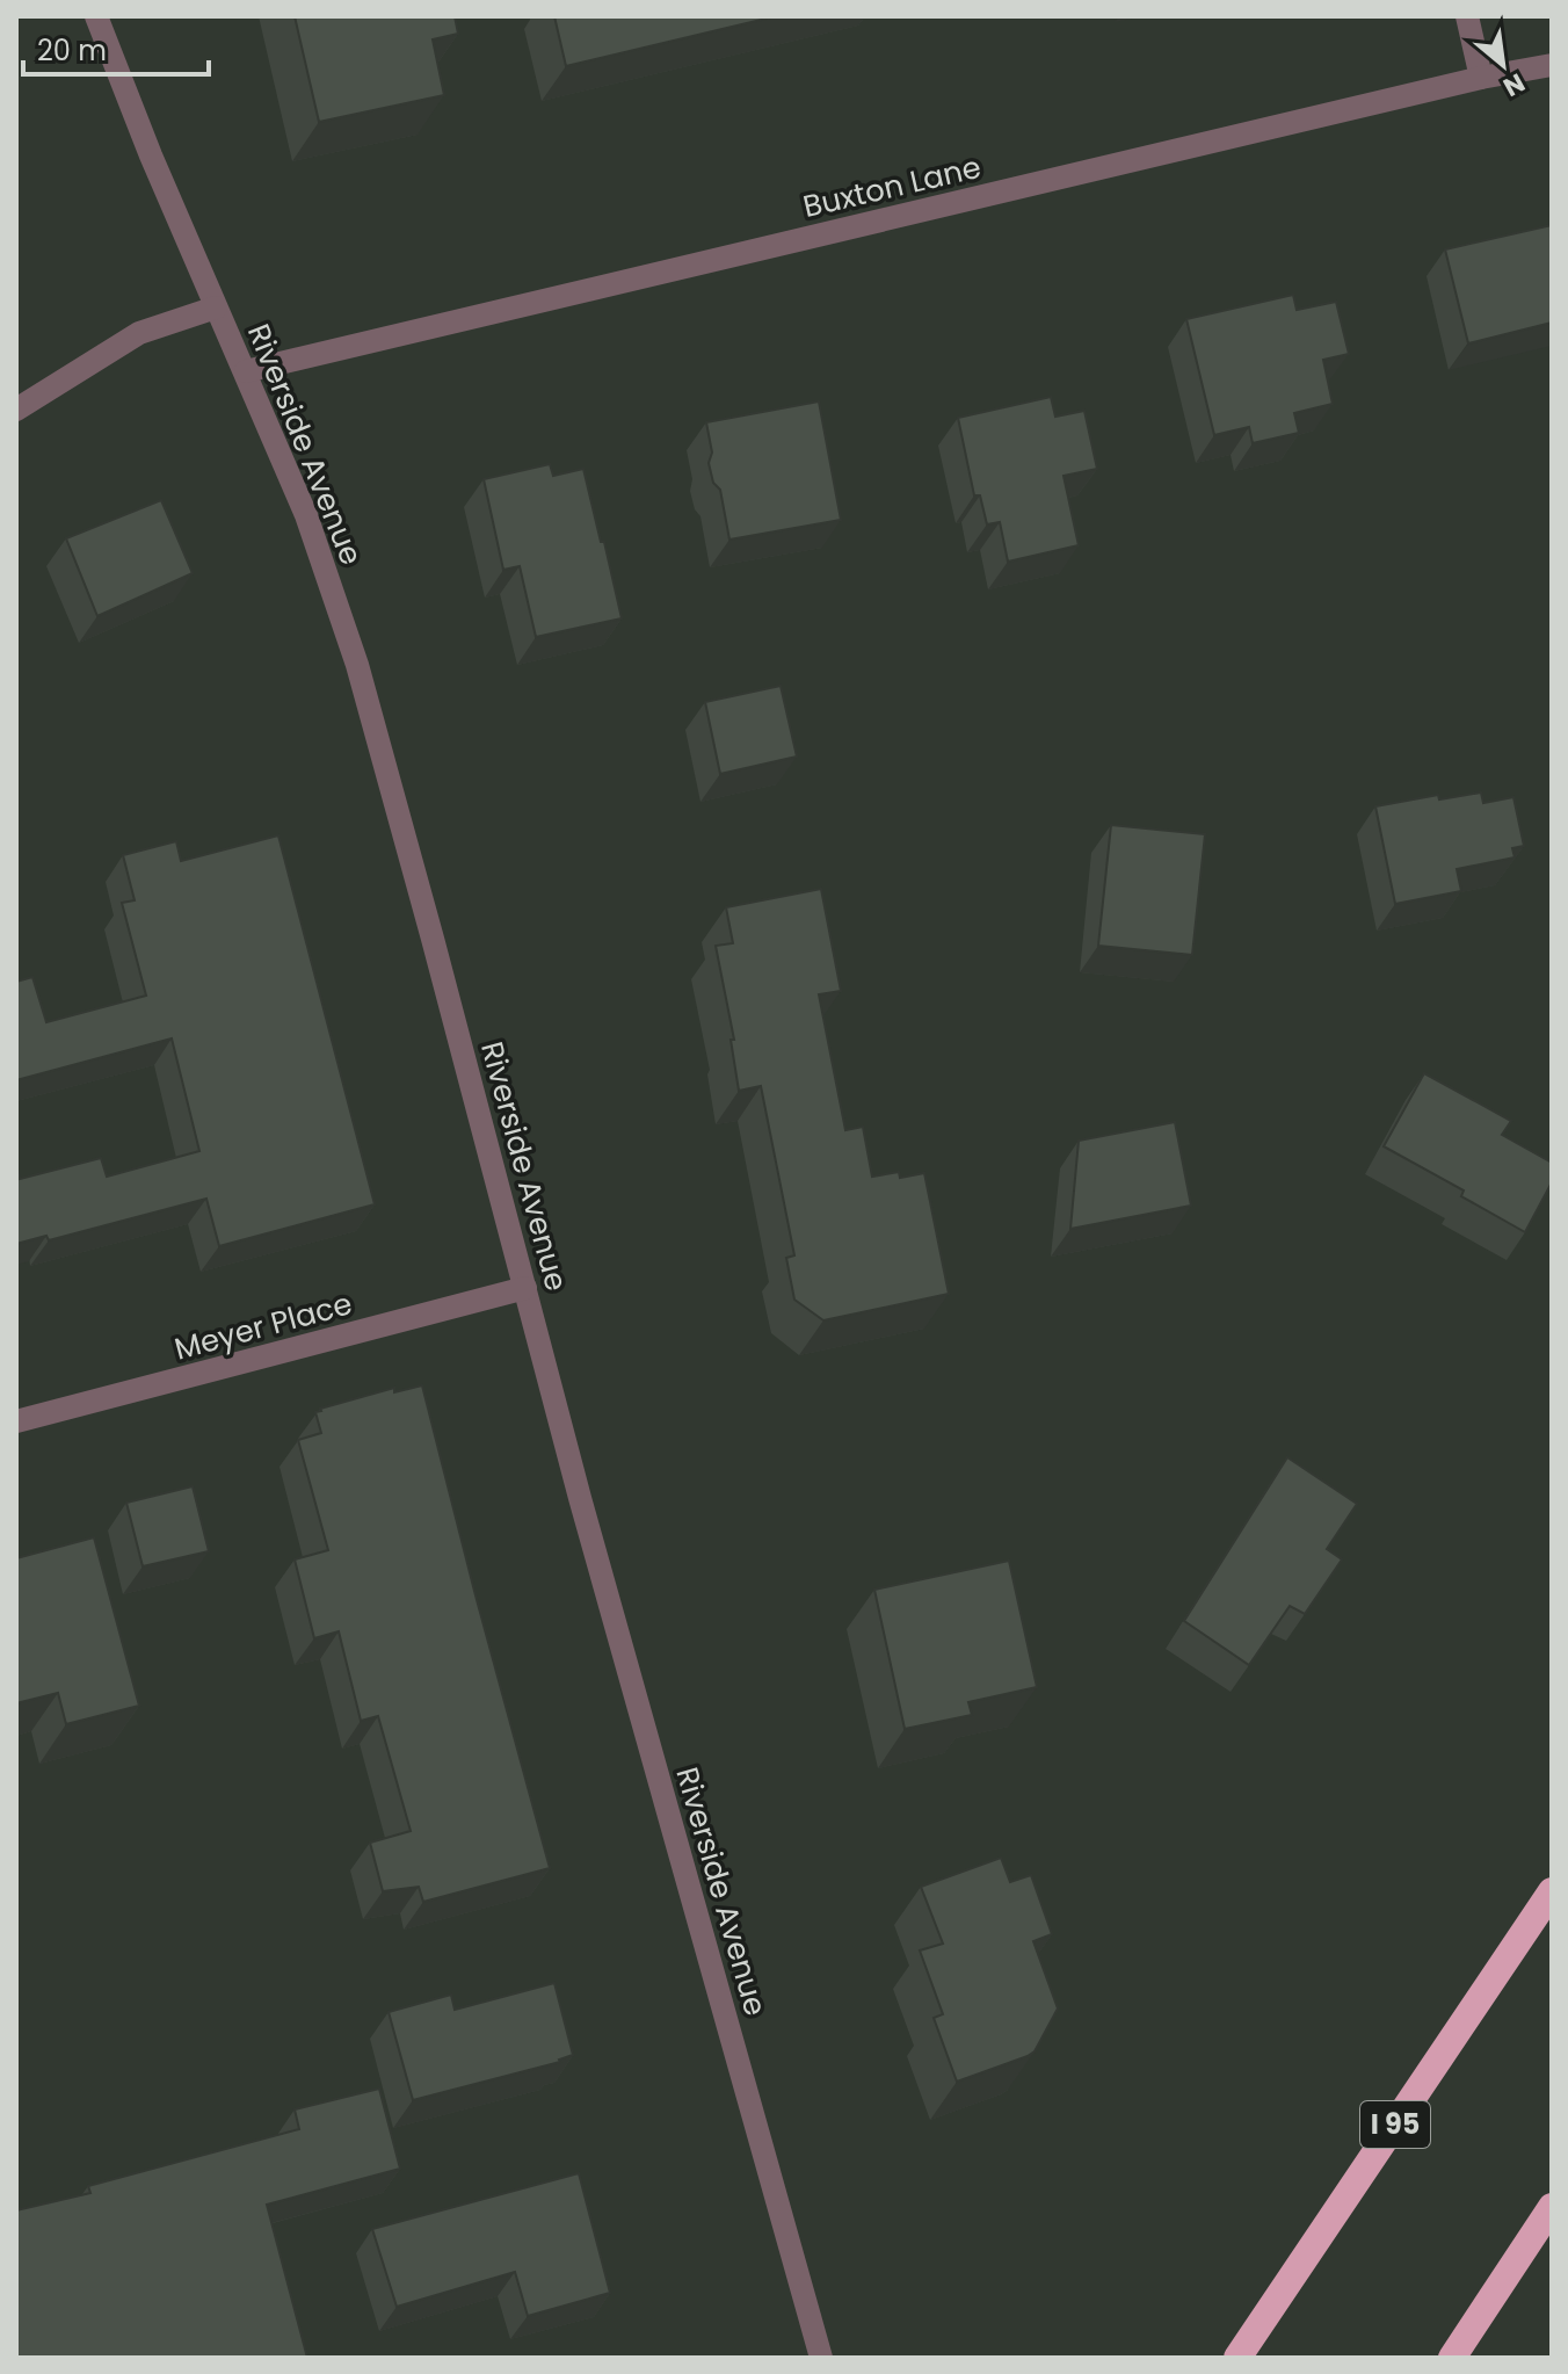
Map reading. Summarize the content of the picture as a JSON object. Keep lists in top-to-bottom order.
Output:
{
  "streets": {
    "highway": ["I 95"],
    "street": ["Buxton Lane", "Riverside Avenue", "Meyer Place"]
  },
  "crossings": [
    ["Buxton Lane", "Riverside Avenue"],
    ["Riverside Avenue", "Meyer Place"]
  ],
  "scale_bar": "20 m",
  "north": "bottom right"
}
